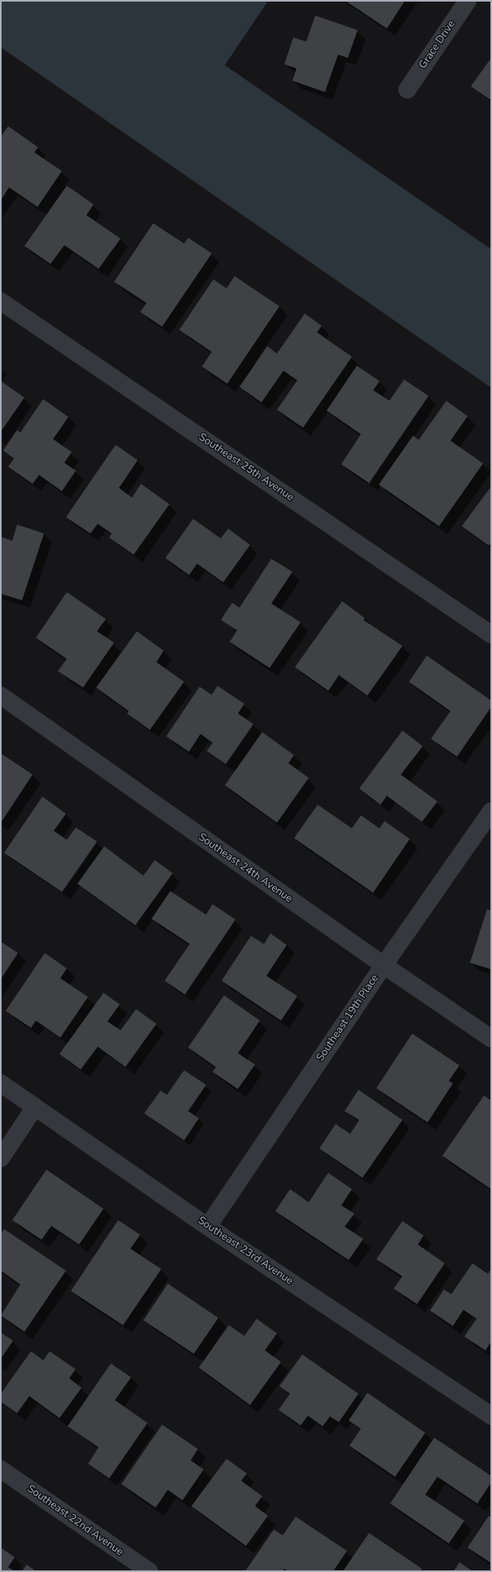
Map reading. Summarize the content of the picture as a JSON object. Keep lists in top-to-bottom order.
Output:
{
  "streets": {
    "street": [
      "Grace Drive",
      "Southeast 25th Avenue",
      "Southeast 24th Avenue",
      "Southeast 19th Place",
      "Southeast 23rd Avenue",
      "Southeast 22nd Avenue"
    ]
  },
  "crossings": [
    ["Southeast 24th Avenue", "Southeast 19th Place"],
    ["Southeast 19th Place", "Southeast 23rd Avenue"]
  ]
}
